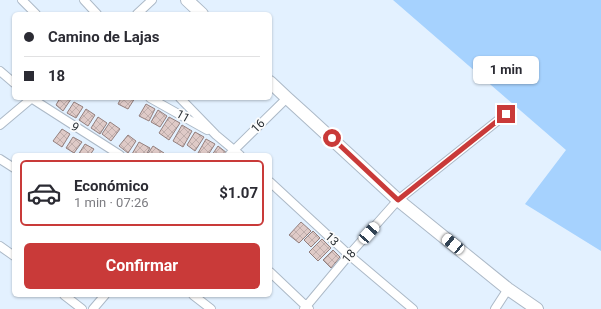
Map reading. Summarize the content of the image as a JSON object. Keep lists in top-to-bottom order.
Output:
{
  "streets": {
    "street": [
      "11",
      "16",
      "9",
      "13",
      "18"
    ]
  },
  "crossings": [
    ["13", "18"]
  ],
  "page": {
    "banner": ["Camino de Lajas", "18"],
    "bubble": "1 min",
    "list": [
      {
        "name": "Económico",
        "note": "1 min · 07:26",
        "value": "$1.07"
      }
    ],
    "buttons": "Confirmar"
  }
}
